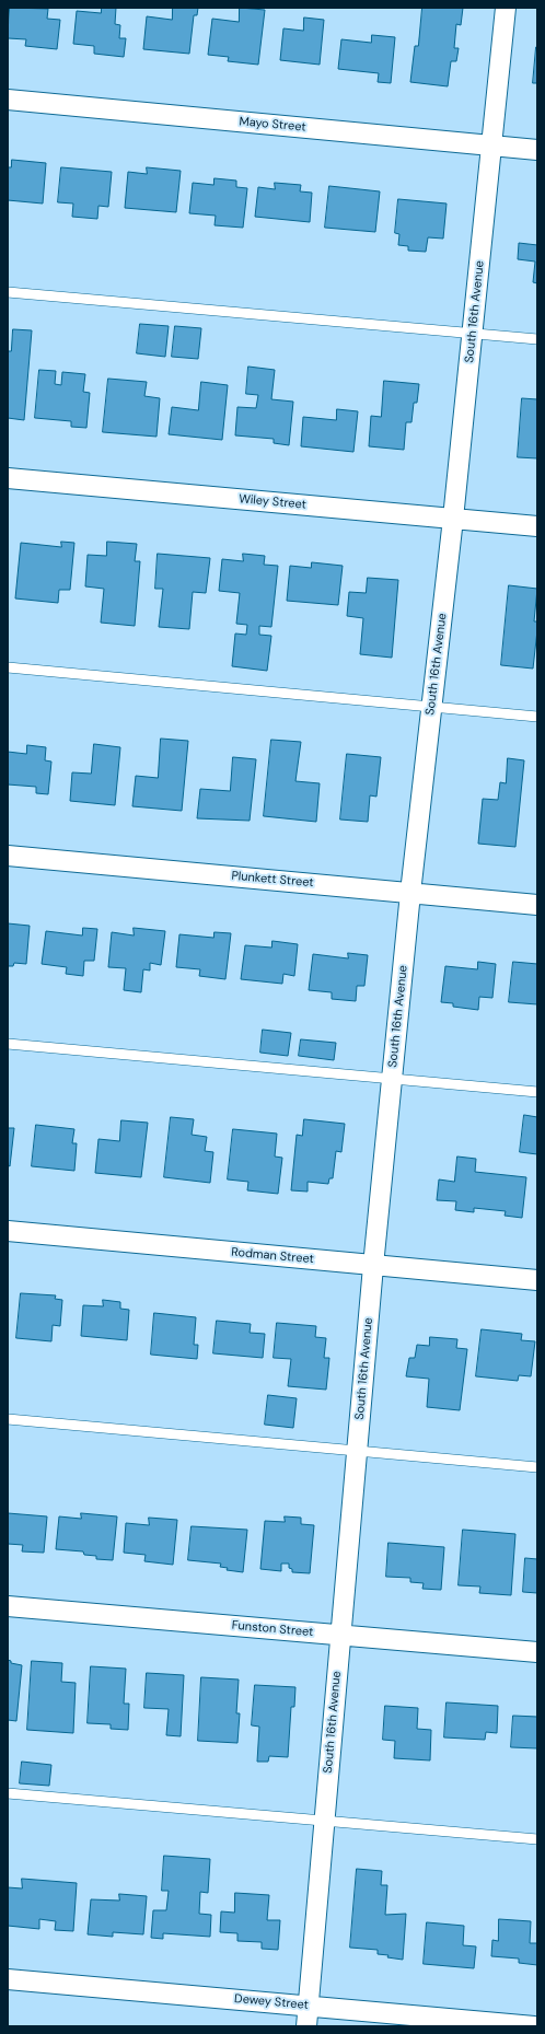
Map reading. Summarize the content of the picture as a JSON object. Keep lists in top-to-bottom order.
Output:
{
  "streets": {
    "street": [
      "Mayo Street",
      "South 16th Avenue",
      "Wiley Street",
      "Plunkett Street",
      "Rodman Street",
      "Funston Street",
      "Dewey Street"
    ]
  },
  "crossings": [
    ["Mayo Street", "South 16th Avenue"],
    ["South 16th Avenue", "Wiley Street"],
    ["South 16th Avenue", "Plunkett Street"],
    ["South 16th Avenue", "Rodman Street"],
    ["South 16th Avenue", "Funston Street"],
    ["South 16th Avenue", "Dewey Street"]
  ]
}
